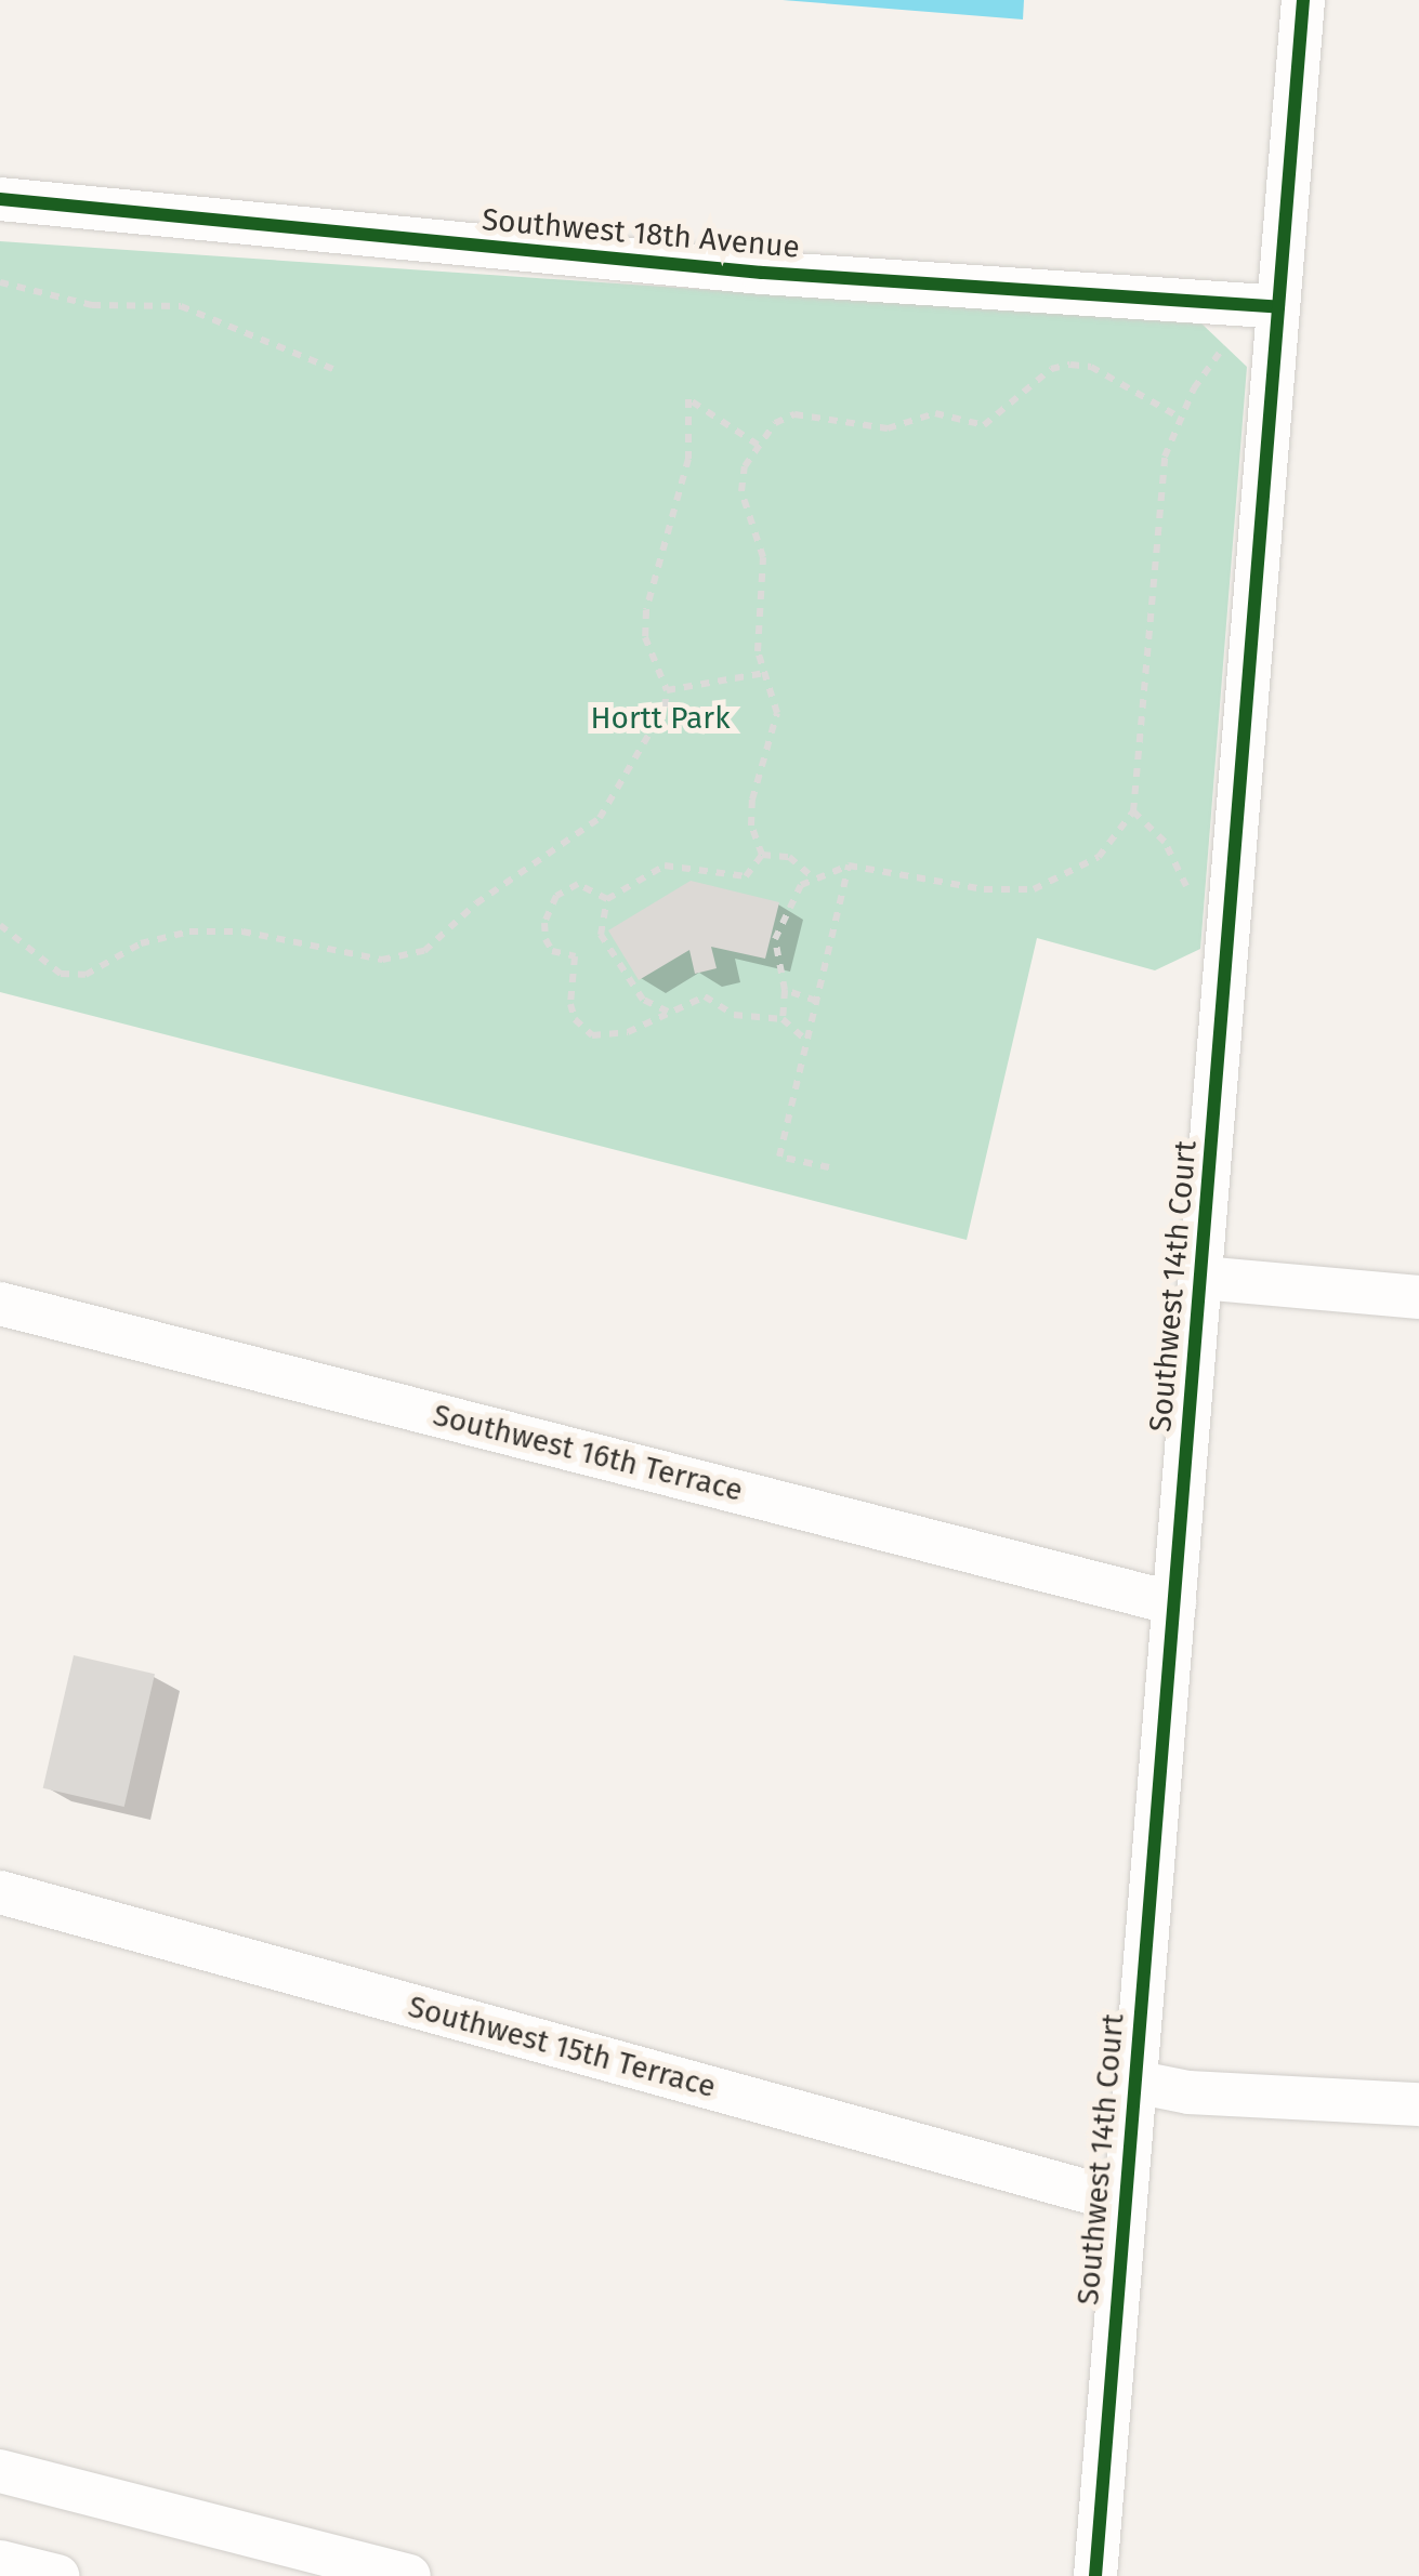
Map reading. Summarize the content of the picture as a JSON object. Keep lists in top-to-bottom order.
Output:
{
  "streets": {
    "street": [
      "Southwest 18th Avenue",
      "Southwest 14th Court",
      "Southwest 16th Terrace",
      "Southwest 15th Terrace"
    ]
  },
  "crossings": [
    ["Southwest 18th Avenue", "Southwest 14th Court"],
    ["Southwest 14th Court", "Southwest 16th Terrace"],
    ["Southwest 14th Court", "Southwest 15th Terrace"]
  ],
  "parks": ["Hortt Park"]
}
